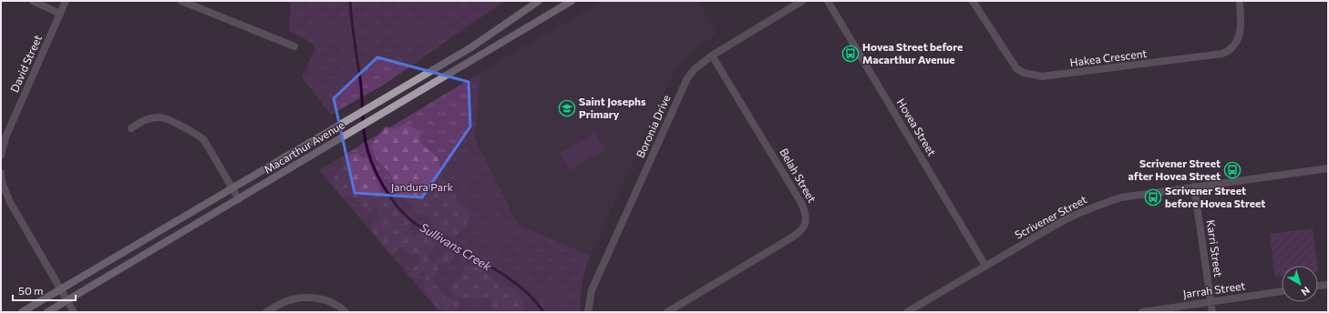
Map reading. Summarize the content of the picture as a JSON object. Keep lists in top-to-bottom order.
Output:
{
  "streets": {
    "main road": ["Macarthur Avenue"],
    "street": [
      "Hakea Crescent",
      "David Street",
      "Boronia Drive",
      "Hovea Street",
      "Belah Street",
      "Scrivener Street",
      "Karri Street",
      "Jarrah Street"
    ]
  },
  "crossings": [
    ["Boronia Drive", "Belah Street"],
    ["Hovea Street", "Scrivener Street"],
    ["Scrivener Street", "Karri Street"],
    ["Karri Street", "Jarrah Street"]
  ],
  "water": ["Sullivans Creek"],
  "parks": ["Jandura Park"],
  "places": {
    "bus stop": ["Hovea Street before Macarthur Avenue", "Scrivener Street after Hovea Street", "Scrivener Street before Hovea Street"],
    "school or university": ["Saint Josephs Primary"]
  },
  "scale_bar": "50 m",
  "north": "bottom right"
}
